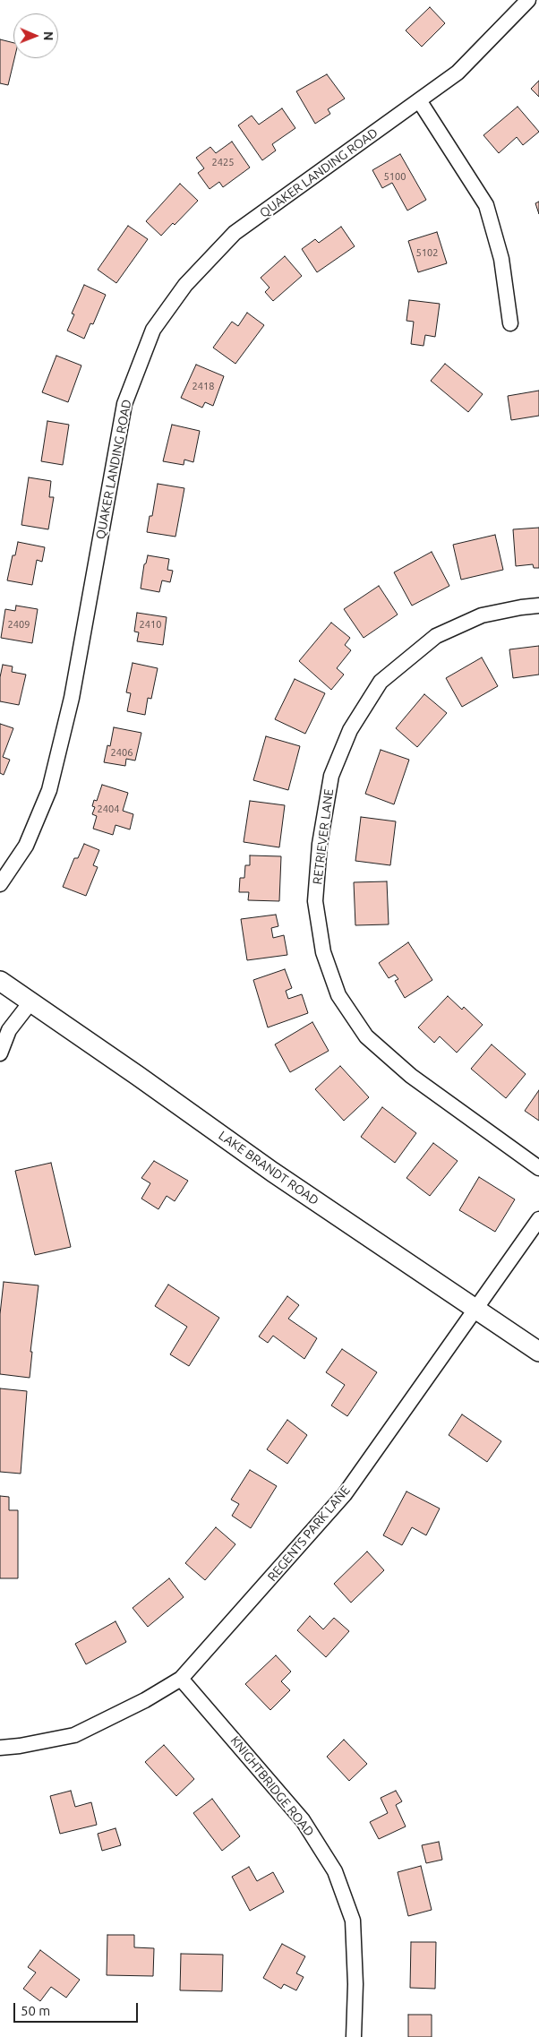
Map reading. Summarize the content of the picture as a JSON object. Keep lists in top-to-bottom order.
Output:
{
  "streets": {
    "street": [
      "QUAKER LANDING ROAD",
      "RETRIEVER LANE",
      "LAKE BRANDT ROAD",
      "REGENTS PARK LANE",
      "KNIGHTBRIDGE ROAD"
    ]
  },
  "crossings": [
    ["LAKE BRANDT ROAD", "REGENTS PARK LANE"],
    ["REGENTS PARK LANE", "KNIGHTBRIDGE ROAD"]
  ],
  "house_numbers": [
    "2425",
    "5100",
    "5102",
    "2418",
    "2409",
    "2410",
    "2406",
    "2404"
  ],
  "scale_bar": "50 m",
  "north": "right"
}
